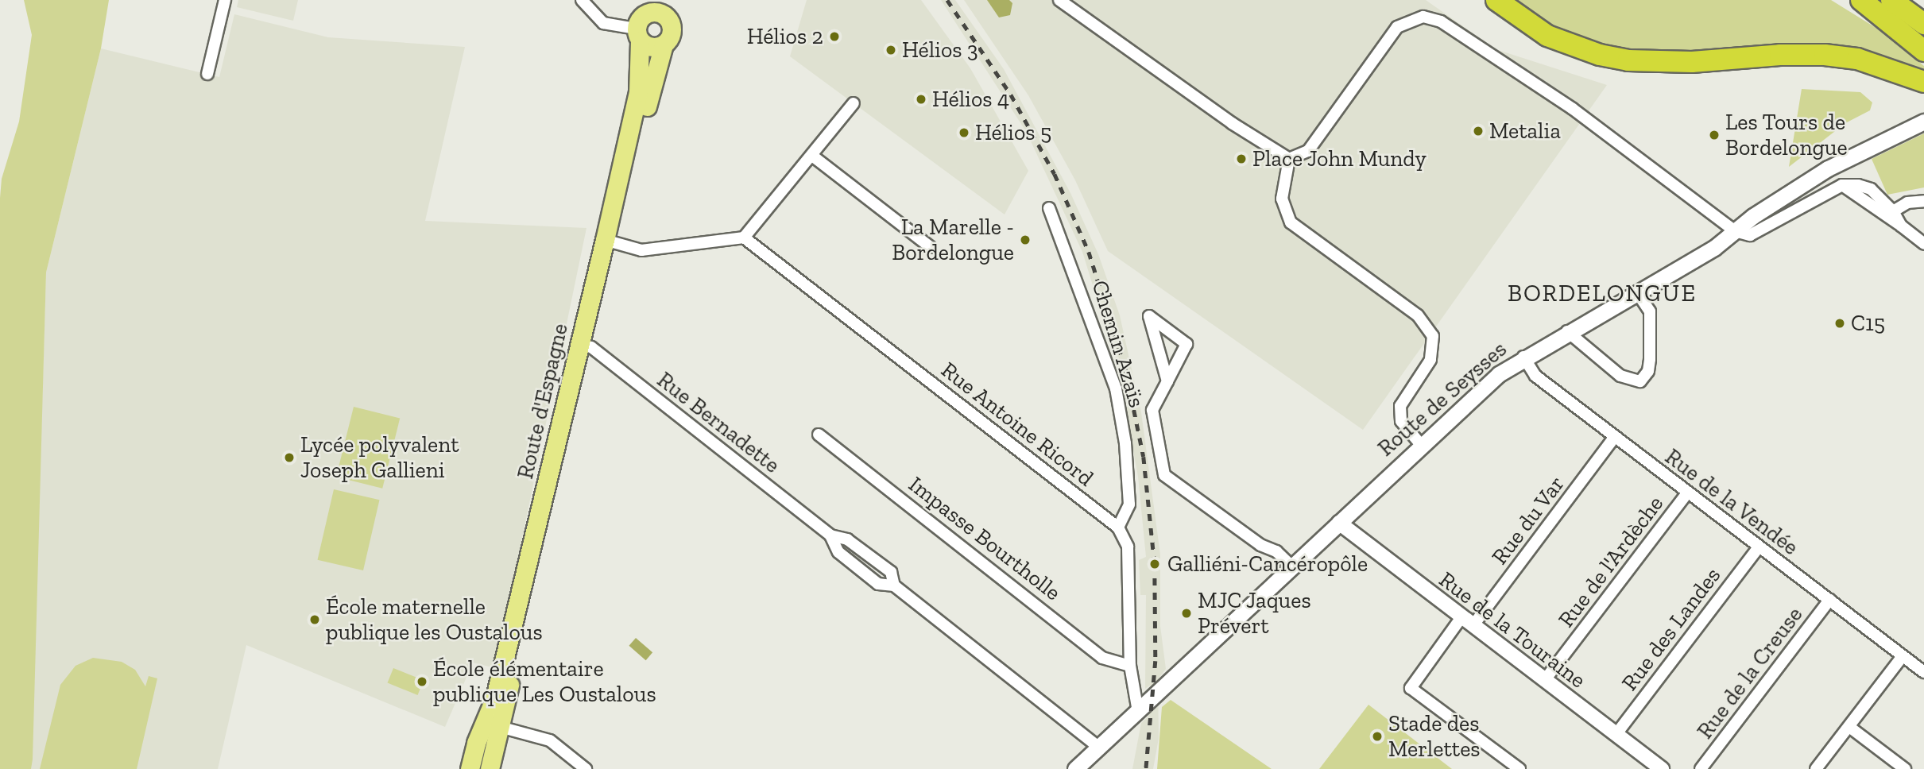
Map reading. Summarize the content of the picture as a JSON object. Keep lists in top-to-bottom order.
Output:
{
  "streets": {
    "main road": ["Route de Seysses", "Route d'Espagne"],
    "street": [
      "Chemin Azaïs",
      "Rue Bernadette",
      "Rue Antoine Ricord",
      "Rue de la Vendée",
      "Rue du Var",
      "Impasse Bourtholle",
      "Rue de l'Ardèche",
      "Rue des Landes",
      "Rue de la Touraine",
      "Rue de la Creuse"
    ]
  },
  "crossings": [
    ["Chemin Azaïs", "Rue Antoine Ricord"],
    ["Route de Seysses", "Rue Bernadette"],
    ["Route de Seysses", "Rue de la Vendée"],
    ["Route de Seysses", "Rue de la Touraine"],
    ["Route d'Espagne", "Rue Bernadette"],
    ["Rue de la Vendée", "Rue du Var"],
    ["Rue de la Vendée", "Rue de l'Ardèche"],
    ["Rue de la Vendée", "Rue des Landes"],
    ["Rue de la Vendée", "Rue de la Creuse"],
    ["Rue du Var", "Rue de la Touraine"],
    ["Rue de l'Ardèche", "Rue de la Touraine"],
    ["Rue des Landes", "Rue de la Touraine"]
  ],
  "districts": ["BORDELONGUE"],
  "places": [
    "Hélios 2",
    "Hélios 3",
    "Hélios 4",
    "Metalia",
    "Hélios 5",
    "Les Tours de Bordelongue",
    "Place John Mundy",
    "La Marelle - Bordelongue",
    "C15",
    "Lycée polyvalent Joseph Gallieni",
    "Galliéni-Cancéropôle",
    "MJC Jaques Prévert",
    "École maternelle publique les Oustalous",
    "École élémentaire publique Les Oustalous",
    "Stade des Merlettes"
  ]
}
